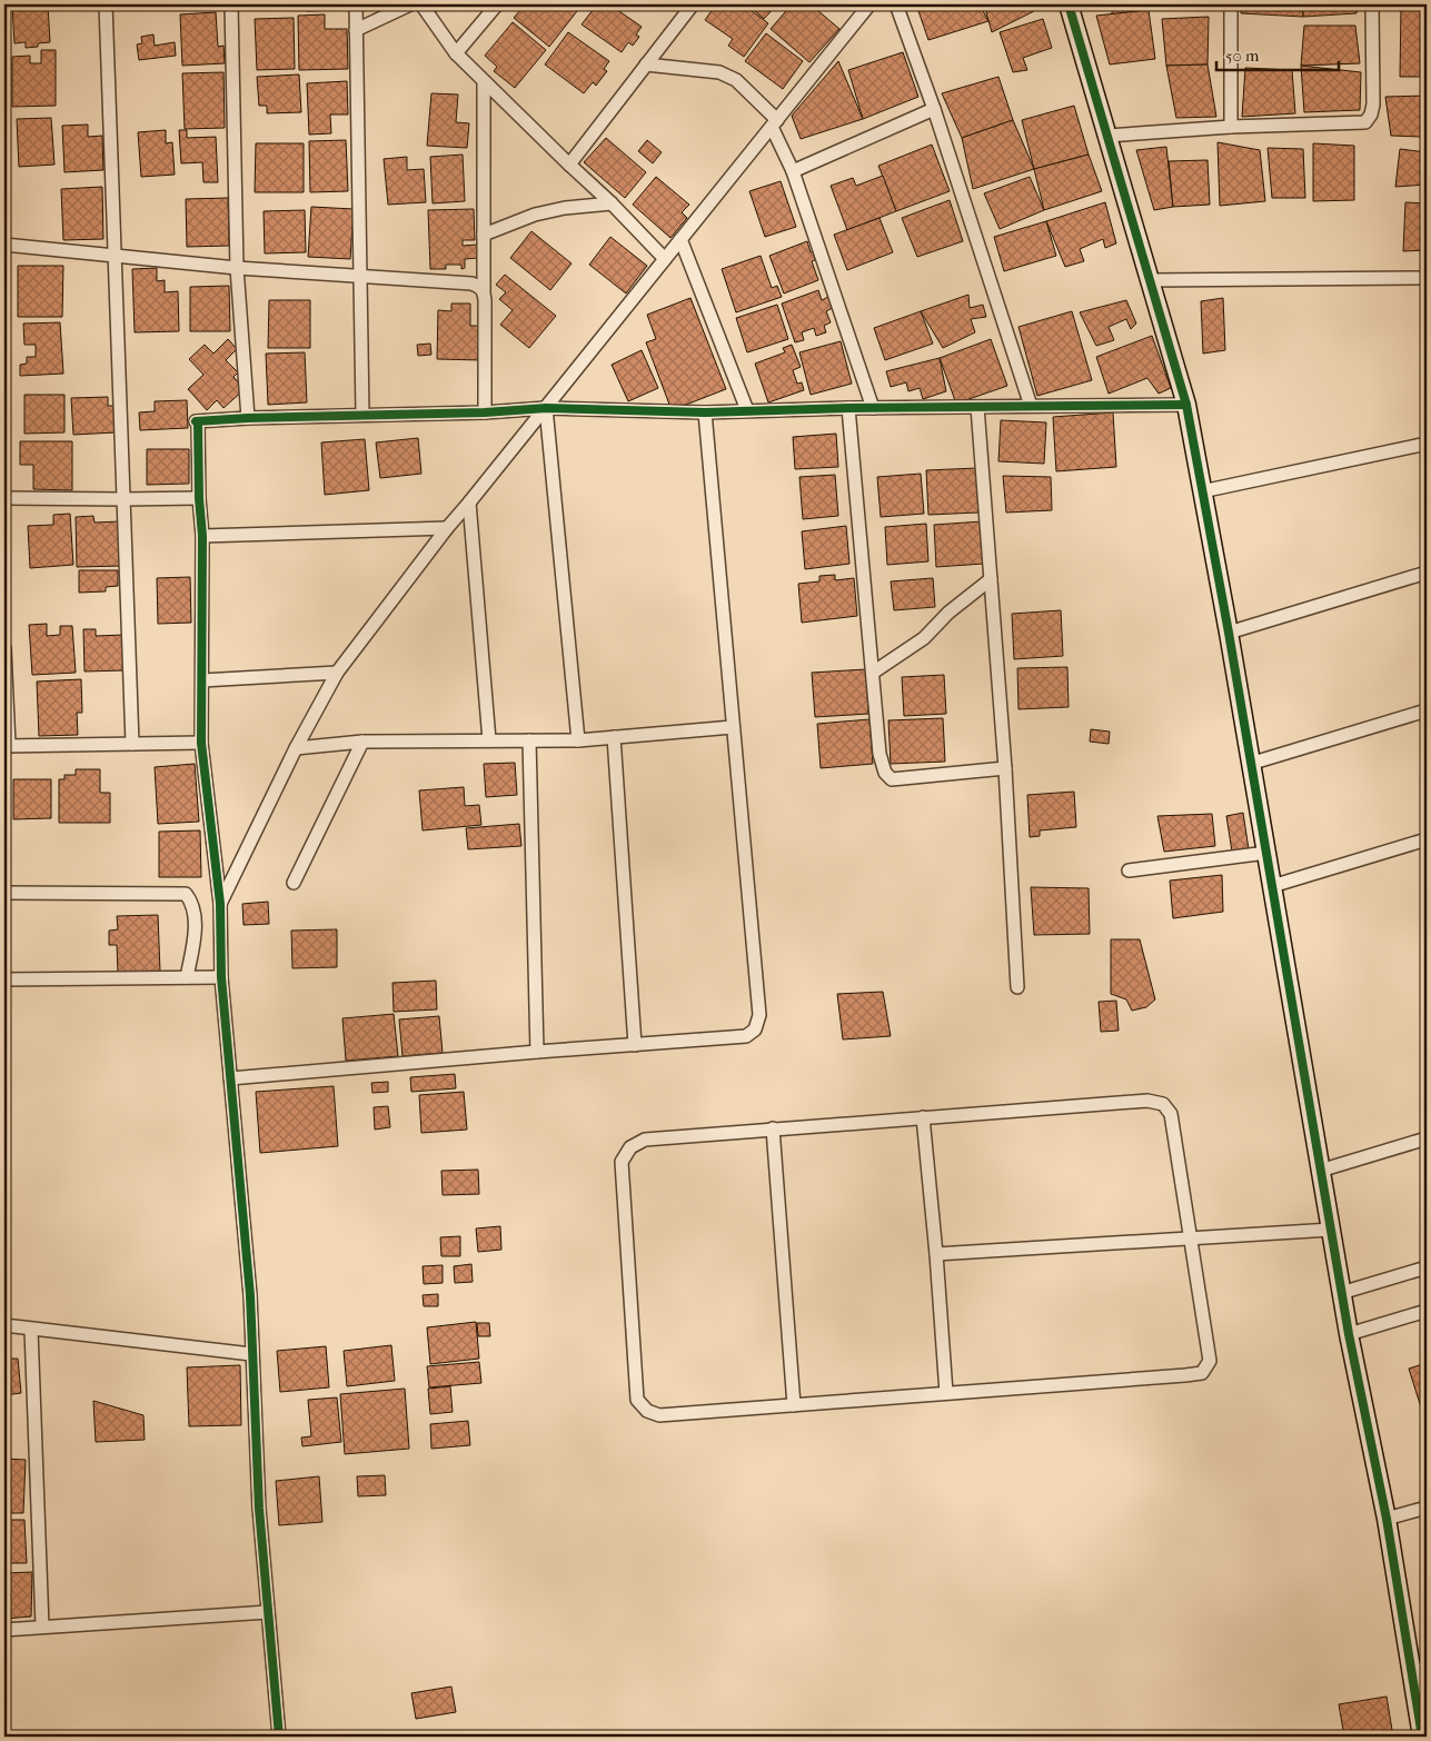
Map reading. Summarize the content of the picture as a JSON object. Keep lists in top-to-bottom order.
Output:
{
  "scale_bar": "50 m"
}
